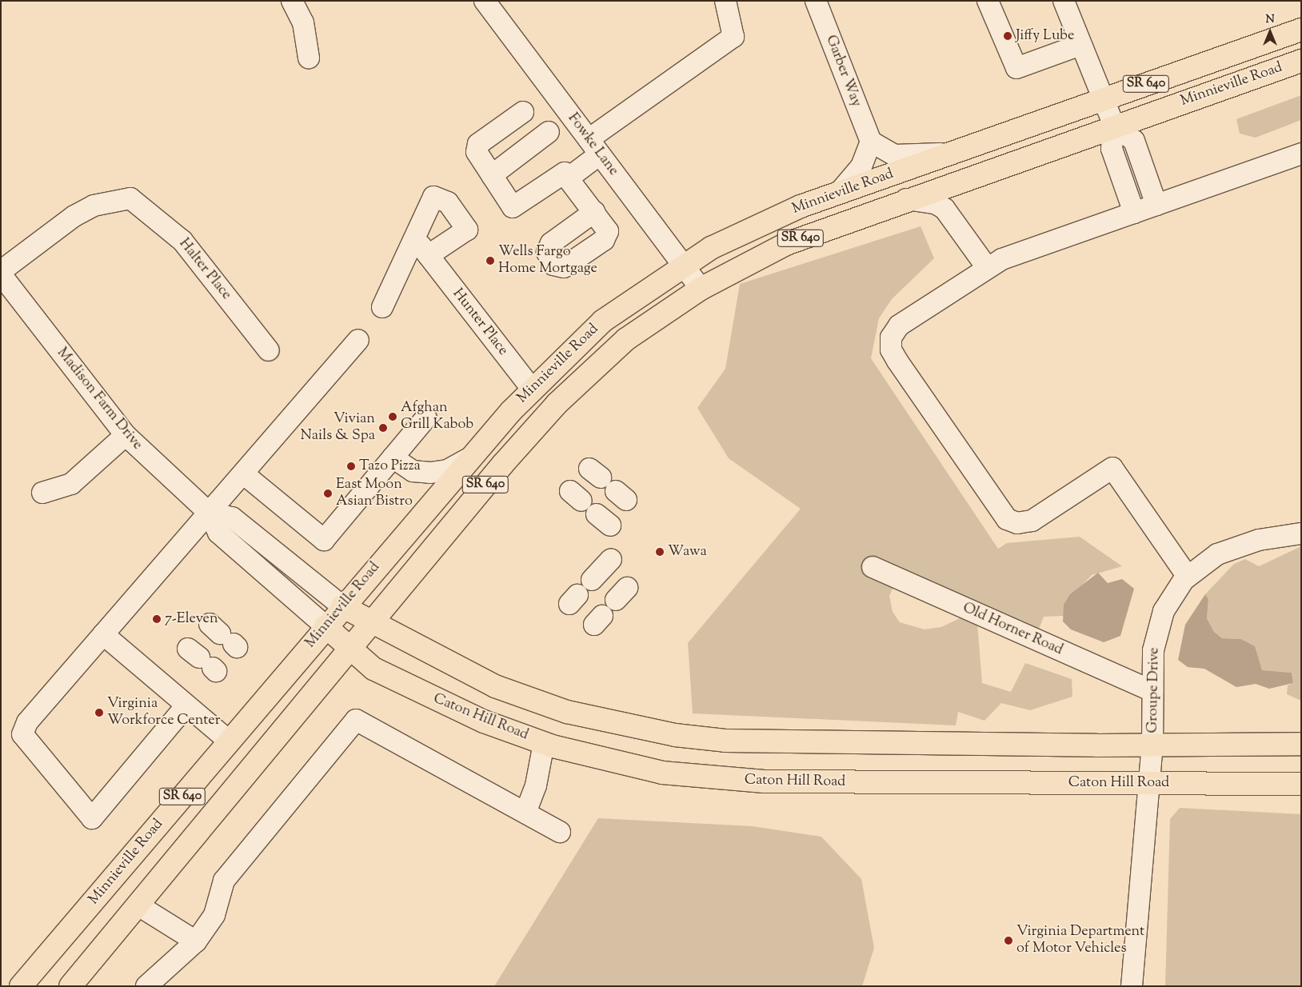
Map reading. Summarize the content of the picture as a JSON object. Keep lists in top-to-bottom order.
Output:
{
  "streets": {
    "main road": ["SR 640", "Minnieville Road", "Caton Hill Road"],
    "street": [
      "Garber Way",
      "Fowke Lane",
      "Halter Place",
      "Hunter Place",
      "Madison Farm Drive",
      "Old Horner Road",
      "Groupe Drive"
    ]
  },
  "crossings": [
    ["Minnieville Road", "Fowke Lane"],
    ["Minnieville Road", "Hunter Place"],
    ["Minnieville Road", "Madison Farm Drive"],
    ["Minnieville Road", "Caton Hill Road"],
    ["Madison Farm Drive", "Caton Hill Road"],
    ["Old Horner Road", "Groupe Drive"],
    ["Groupe Drive", "Caton Hill Road"]
  ],
  "places": [
    "Jiffy Lube",
    "Wells Fargo Home Mortgage",
    "Afghan Grill Kabob",
    "Vivian Nails & Spa",
    "Tazo Pizza",
    "East Moon Asian Bistro",
    "Wawa",
    "7-Eleven",
    "Virginia Workforce Center",
    "Virginia Department of Motor Vehicles"
  ],
  "north": "top"
}
